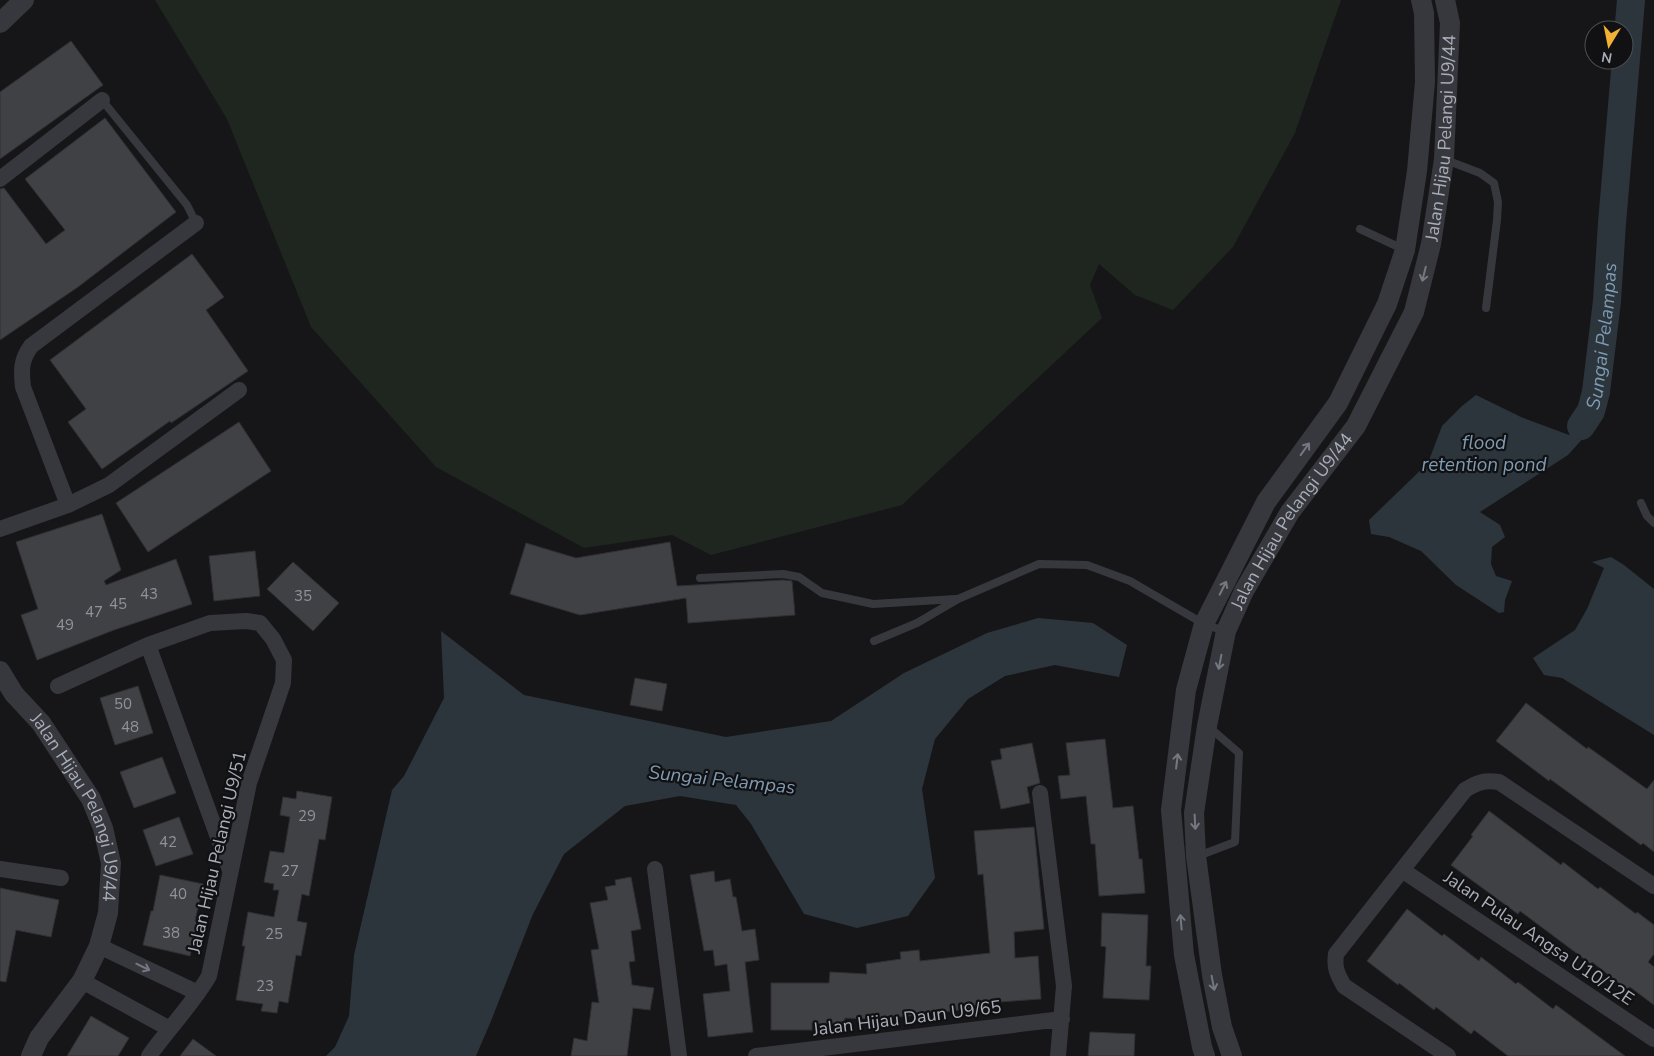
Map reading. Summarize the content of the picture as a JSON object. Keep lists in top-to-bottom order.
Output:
{
  "streets": {
    "street": [
      "Jalan Hijau Pelangi U9/44",
      "Jalan Hijau Pelangi U9/51",
      "Jalan Pulau Angsa U10/12E",
      "Jalan Hijau Daun U9/65"
    ]
  },
  "water": ["Sungai Pelampas", "flood retention pond"],
  "house_numbers": [
    "43",
    "35",
    "45",
    "47",
    "49",
    "50",
    "48",
    "29",
    "42",
    "27",
    "40",
    "38",
    "25",
    "23"
  ],
  "north": "bottom"
}
